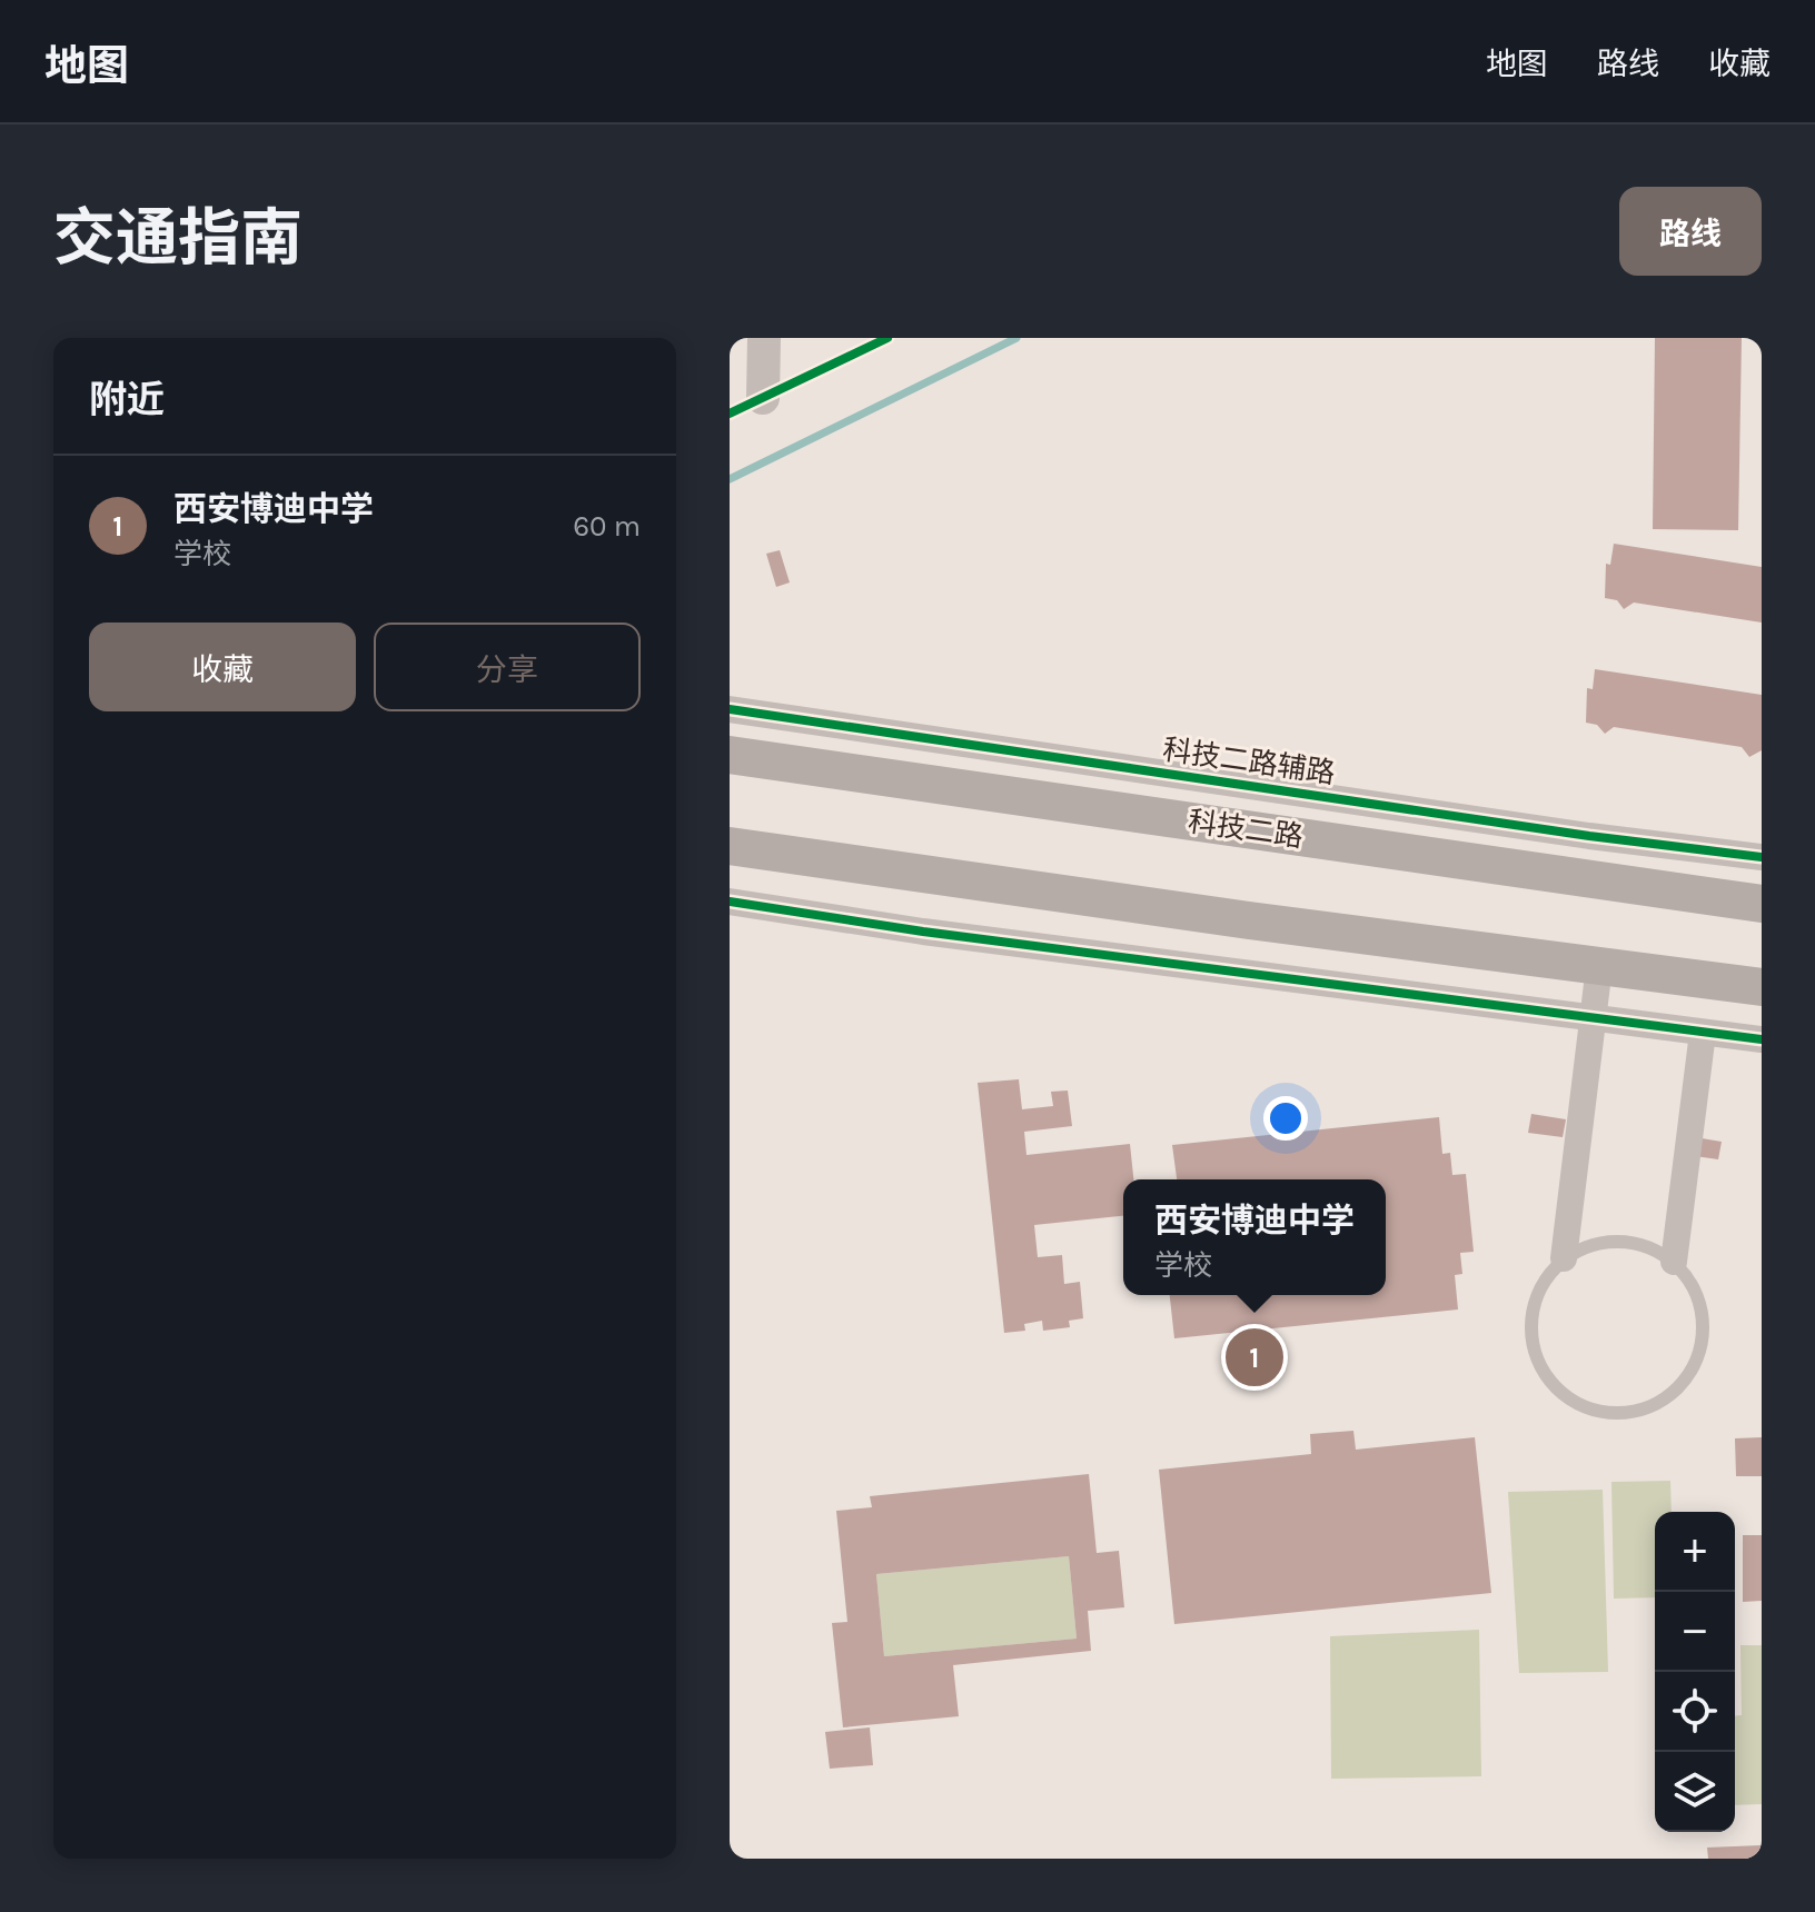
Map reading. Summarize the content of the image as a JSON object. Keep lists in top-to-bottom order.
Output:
{
  "streets": {
    "main road": ["科技二路"],
    "street": ["科技二路辅路"]
  },
  "page": {
    "header": "地图",
    "nav": ["地图", "路线", "收藏"],
    "title": "交通指南",
    "buttons": [
      "路线",
      ["收藏", "分享"]
    ],
    "heading": "附近",
    "list": [
      {
        "mark": "1",
        "name": "西安博迪中学",
        "note": "学校",
        "value": "60 m"
      }
    ],
    "popup": ["西安博迪中学", "学校"],
    "pins": "1",
    "map_buttons": ["+", "−"]
  }
}
